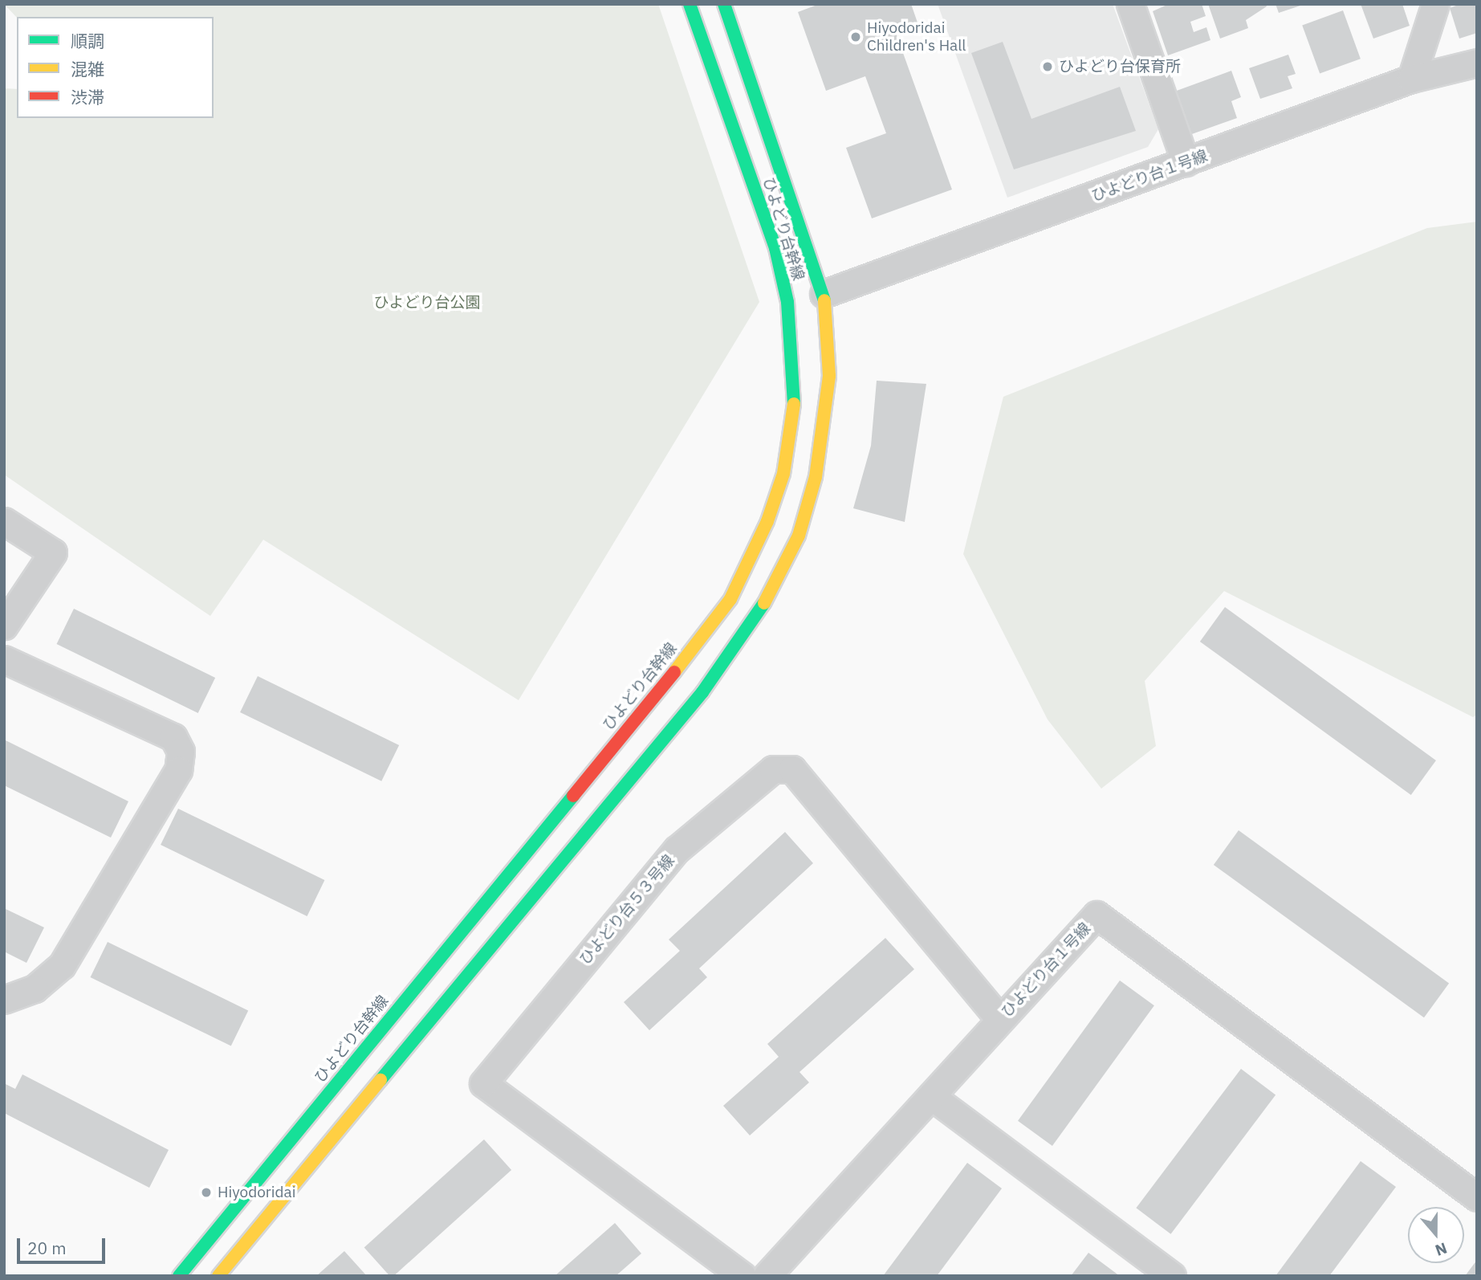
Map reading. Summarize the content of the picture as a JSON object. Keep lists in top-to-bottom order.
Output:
{
  "streets": {
    "street": ["ひよどり台１号線", "ひよどり台幹線", "ひよどり台５３号線"]
  },
  "crossings": [
    ["ひよどり台１号線", "ひよどり台幹線"],
    ["ひよどり台１号線", "ひよどり台５３号線"]
  ],
  "parks": ["ひよどり台公園"],
  "places": ["Hiyodoridai Children's Hall", "ひよどり台保育所", "Hiyodoridai"],
  "legend": ["順調", "混雑", "渋滞"],
  "scale_bar": "20 m",
  "north": "bottom"
}
